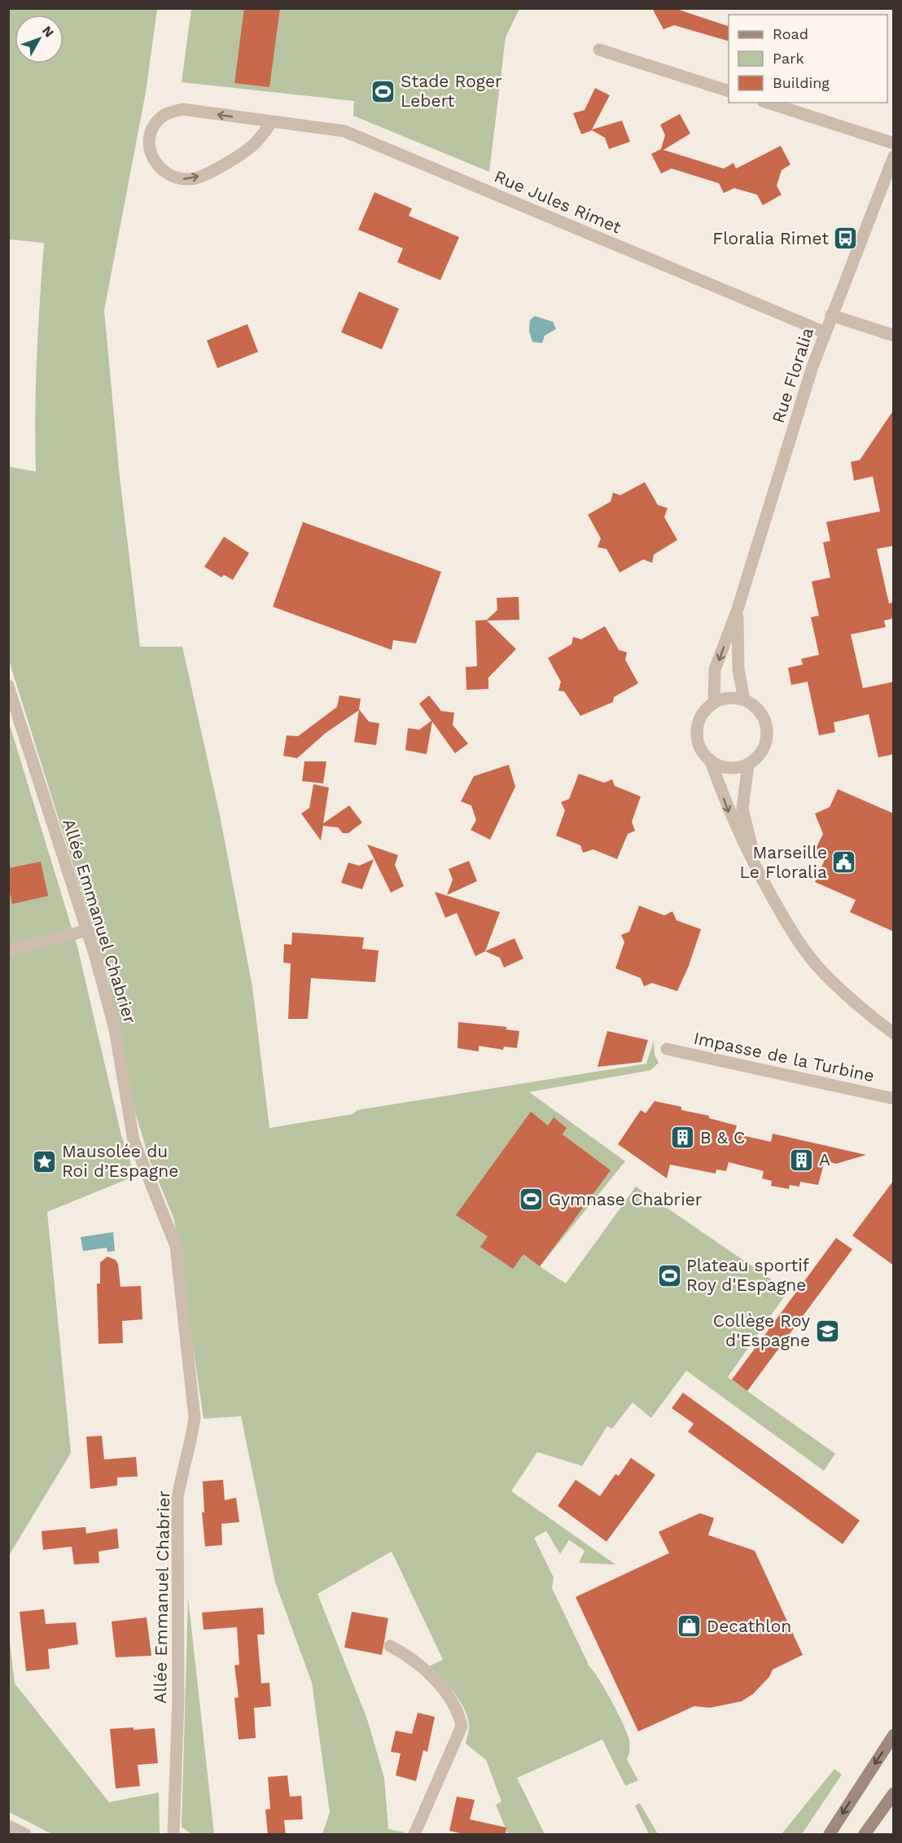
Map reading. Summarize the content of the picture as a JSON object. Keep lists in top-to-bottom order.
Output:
{
  "streets": {
    "street": [
      "Rue Jules Rimet",
      "Rue Floralia",
      "Allée Emmanuel Chabrier",
      "Impasse de la Turbine"
    ]
  },
  "crossings": [
    ["Rue Jules Rimet", "Rue Floralia"]
  ],
  "places": {
    "sports": ["Stade Roger Lebert", "Gymnase Chabrier", "Plateau sportif Roy d'Espagne"],
    "bus stop": ["Floralia Rimet"],
    "public building": ["Marseille Le Floralia"],
    "building": ["B & C", "A"],
    "place": ["Mausolée du Roi d’Espagne"],
    "school or university": ["Collège Roy d'Espagne"],
    "shop": ["Decathlon"]
  },
  "legend": ["Road", "Park", "Building"],
  "north": "top right"
}
